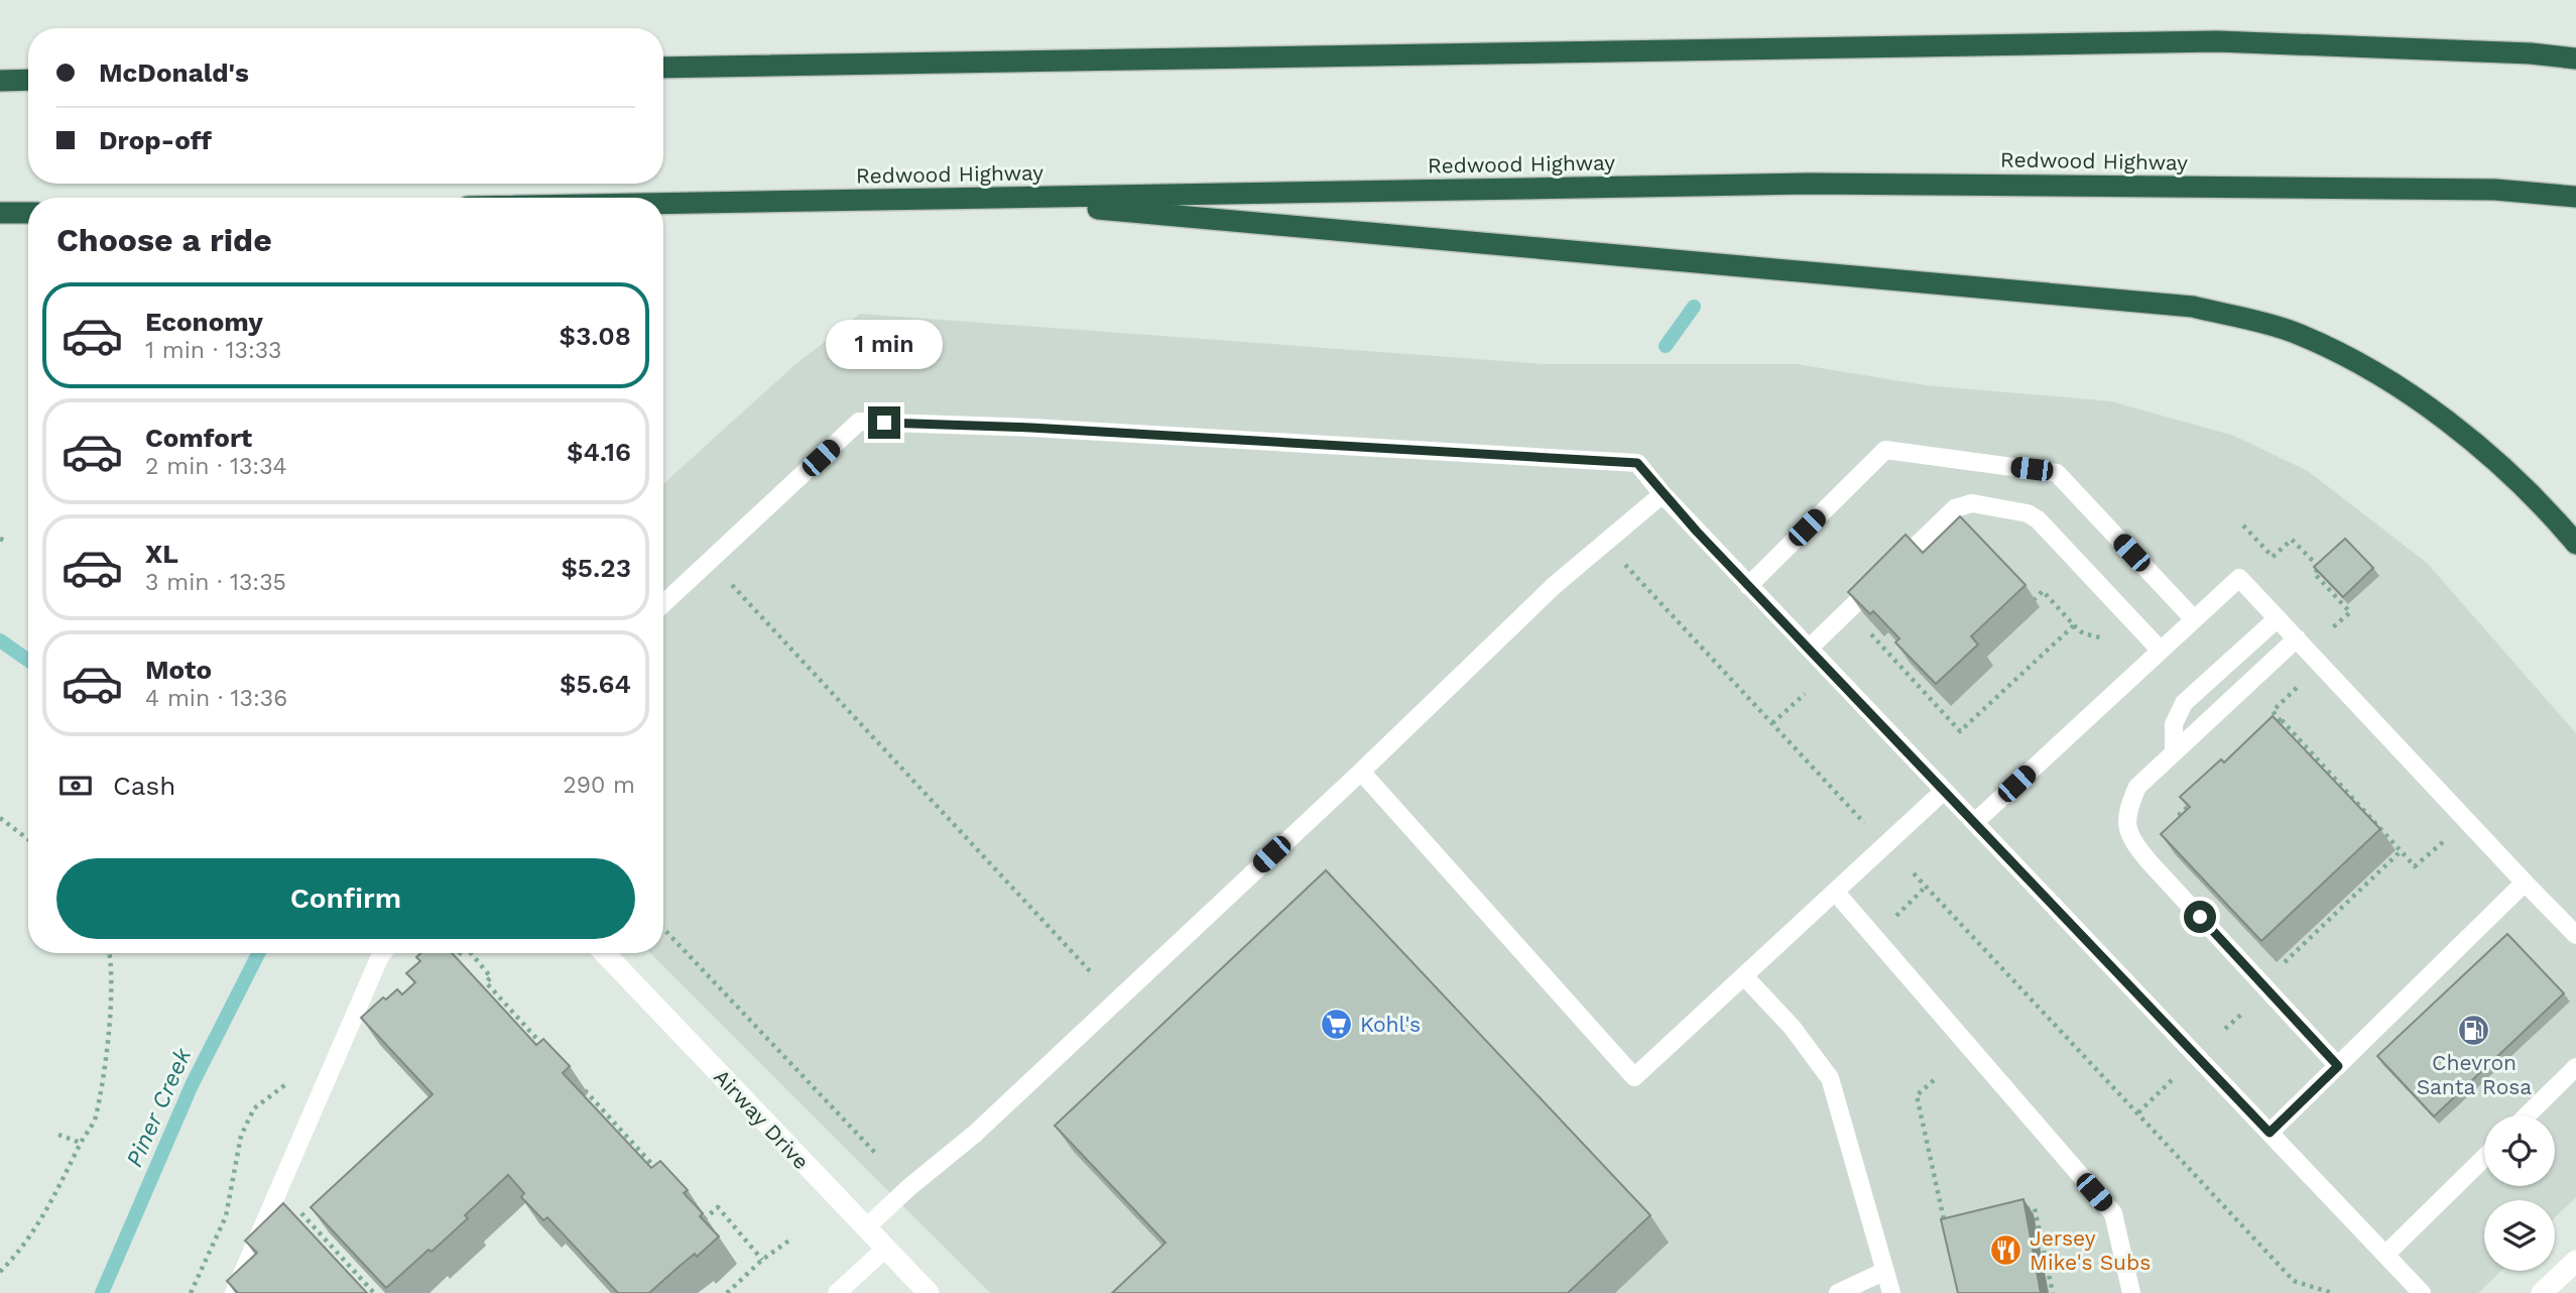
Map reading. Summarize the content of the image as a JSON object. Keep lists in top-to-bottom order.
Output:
{
  "streets": {
    "highway": ["Redwood Highway"],
    "street": ["Airway Drive"]
  },
  "water": ["Piner Creek"],
  "places": {
    "supermarket": ["Kohl's"],
    "fuel station": ["Chevron Santa Rosa"],
    "restaurant": ["Jersey Mike's Subs"]
  },
  "page": {
    "banner": ["McDonald's", "Drop-off"],
    "heading": "Choose a ride",
    "list": [
      {
        "name": "Economy",
        "note": "1 min · 13:33",
        "value": "$3.08"
      },
      {
        "name": "Comfort",
        "note": "2 min · 13:34",
        "value": "$4.16"
      },
      {
        "name": "XL",
        "note": "3 min · 13:35",
        "value": "$5.23"
      },
      {
        "name": "Moto",
        "note": "4 min · 13:36",
        "value": "$5.64"
      }
    ],
    "bubble": "1 min",
    "pay": ["Cash", "290 m"],
    "buttons": "Confirm"
  }
}
